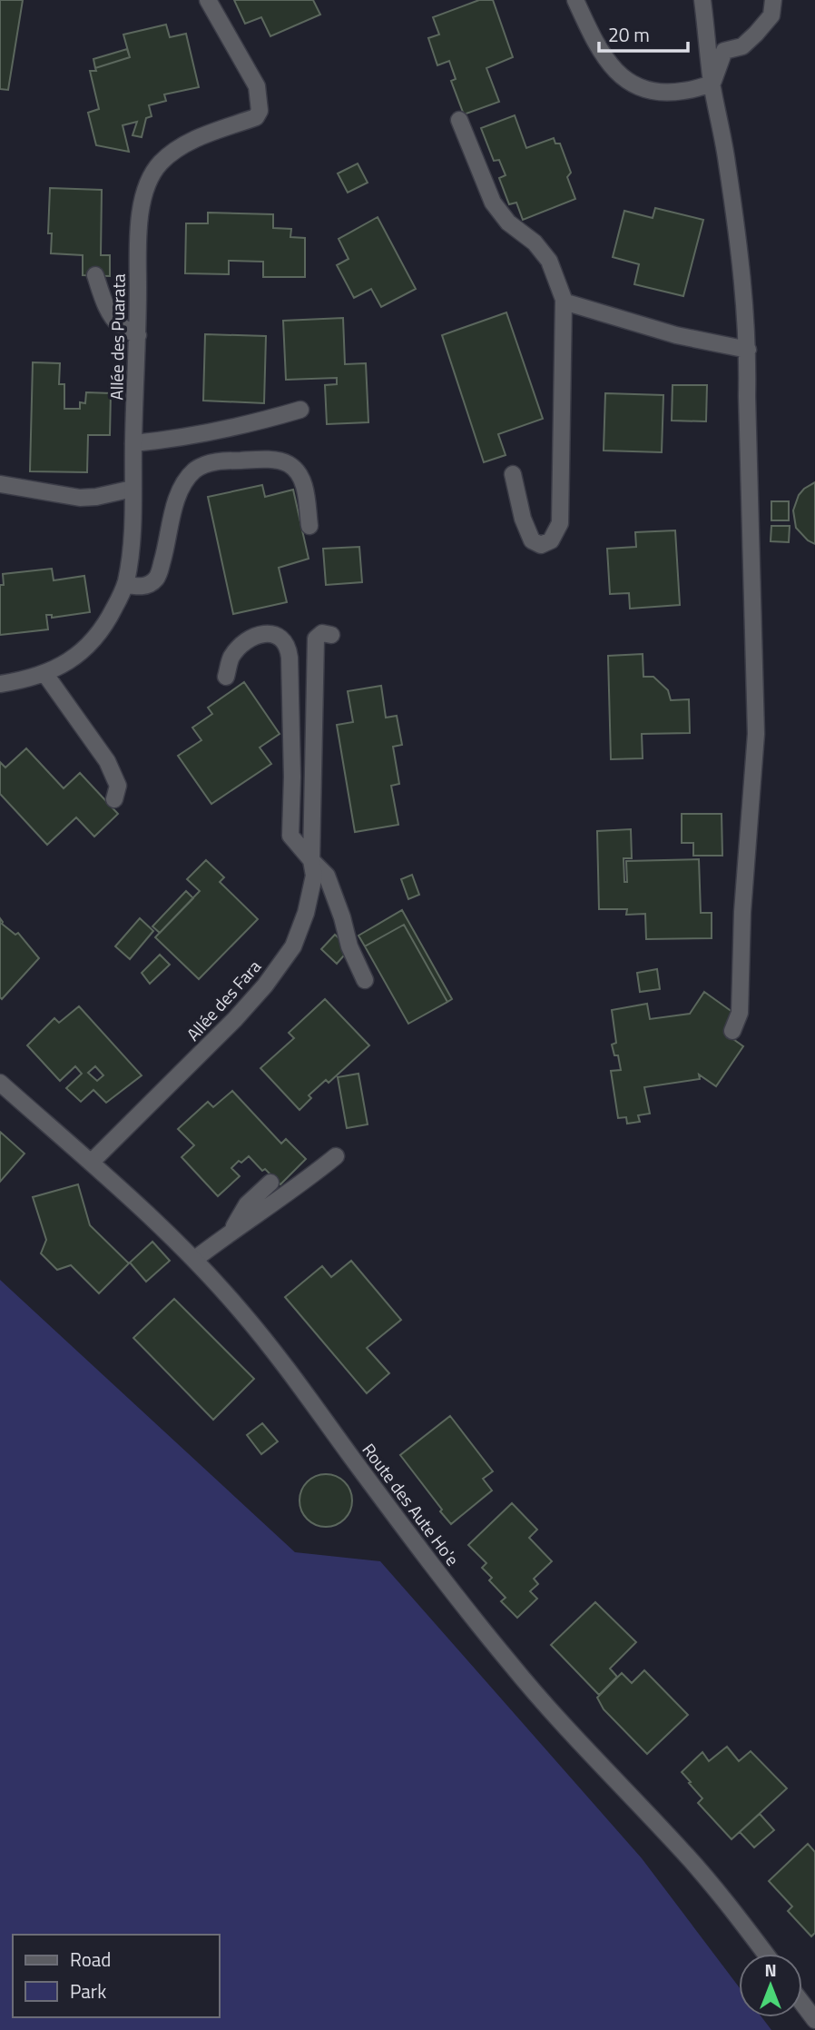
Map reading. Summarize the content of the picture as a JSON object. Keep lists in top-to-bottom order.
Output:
{
  "streets": {
    "street": ["Allée des Puarata", "Allée des Fara", "Route des Aute Ho'e"]
  },
  "crossings": [
    ["Allée des Fara", "Route des Aute Ho'e"]
  ],
  "legend": ["Road", "Park"],
  "scale_bar": "20 m",
  "north": "top"
}
